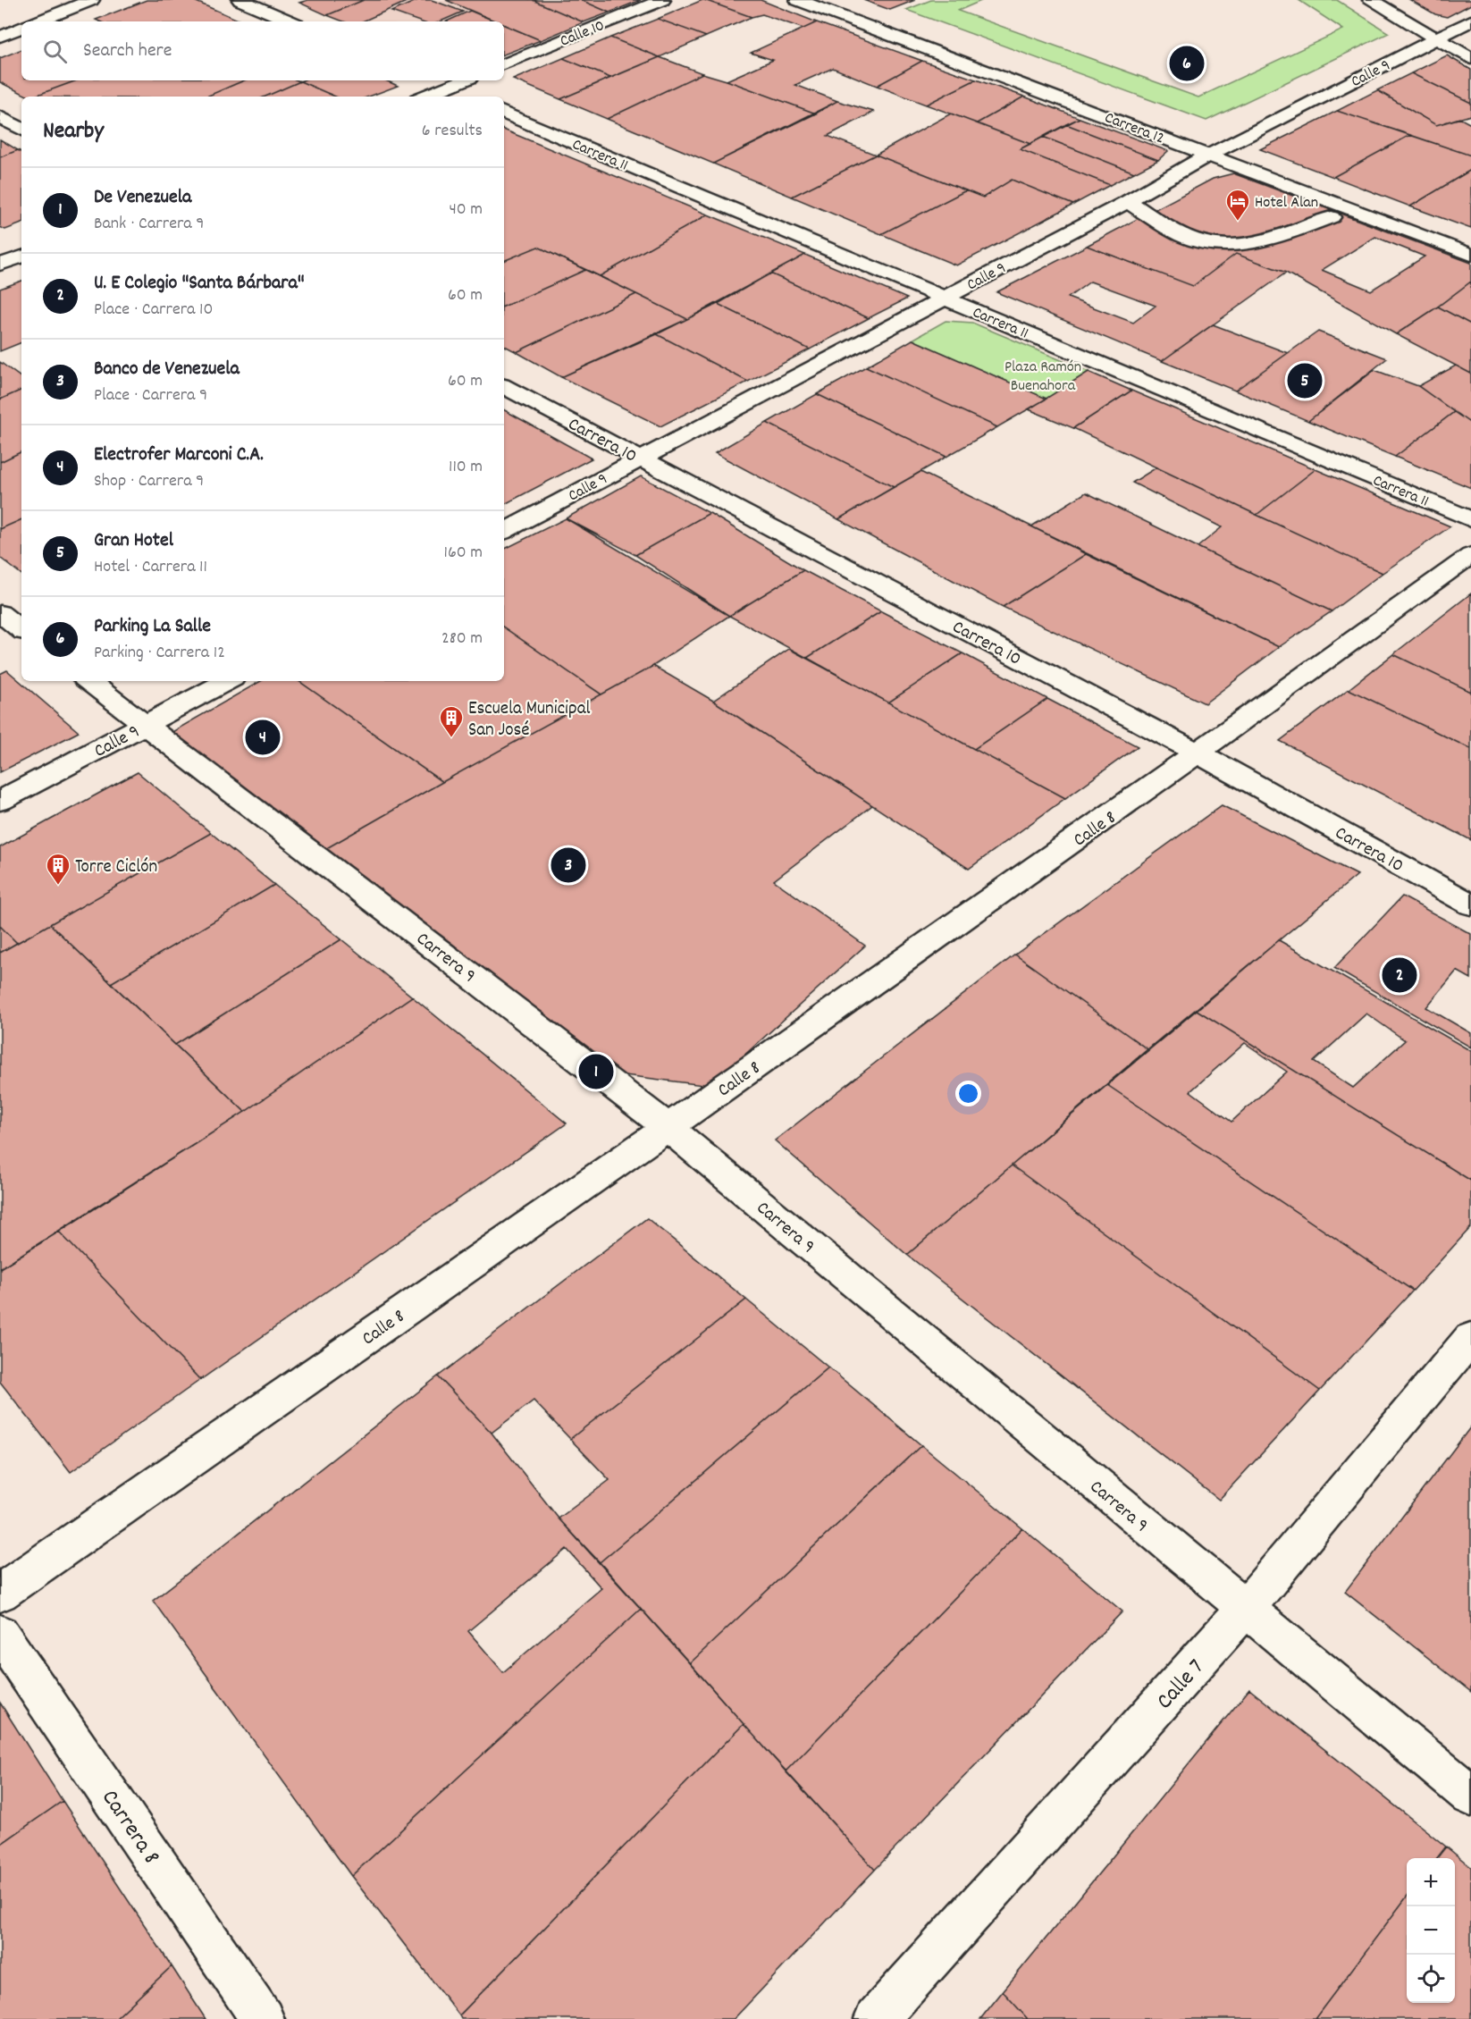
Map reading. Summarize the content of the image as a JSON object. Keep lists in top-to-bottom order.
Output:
{
  "streets": {
    "street": [
      "Calle 10",
      "Calle 9",
      "Carrera 12",
      "Carrera 11",
      "Carrera 10",
      "Calle 8",
      "Carrera 9",
      "Calle 7",
      "Carrera 8"
    ]
  },
  "crossings": [
    ["Calle 9", "Carrera 12"],
    ["Calle 9", "Carrera 11"],
    ["Calle 9", "Carrera 10"],
    ["Calle 9", "Carrera 9"],
    ["Carrera 10", "Calle 8"],
    ["Calle 8", "Carrera 9"],
    ["Carrera 9", "Calle 7"]
  ],
  "parks": ["Plaza Ramón Buenahora"],
  "places": {
    "hotel": ["Hotel Alan"],
    "building": ["Escuela Municipal San José", "Torre Ciclón"]
  },
  "page": {
    "search": "Search here",
    "pins": [
      "6",
      "5",
      "4",
      "3",
      "2",
      "1"
    ],
    "heading": ["Nearby", "6 results"],
    "list": [
      {
        "mark": "1",
        "name": "De Venezuela",
        "note": "Bank · Carrera 9",
        "value": "40 m"
      },
      {
        "mark": "2",
        "name": "U. E Colegio \"Santa Bárbara\"",
        "note": "Place · Carrera 10",
        "value": "60 m"
      },
      {
        "mark": "3",
        "name": "Banco de Venezuela",
        "note": "Place · Carrera 9",
        "value": "60 m"
      },
      {
        "mark": "4",
        "name": "Electrofer Marconi C.A.",
        "note": "Shop · Carrera 9",
        "value": "110 m"
      },
      {
        "mark": "5",
        "name": "Gran Hotel",
        "note": "Hotel · Carrera 11",
        "value": "160 m"
      },
      {
        "mark": "6",
        "name": "Parking La Salle",
        "note": "Parking · Carrera 12",
        "value": "280 m"
      }
    ],
    "map_buttons": ["+", "−"]
  }
}
